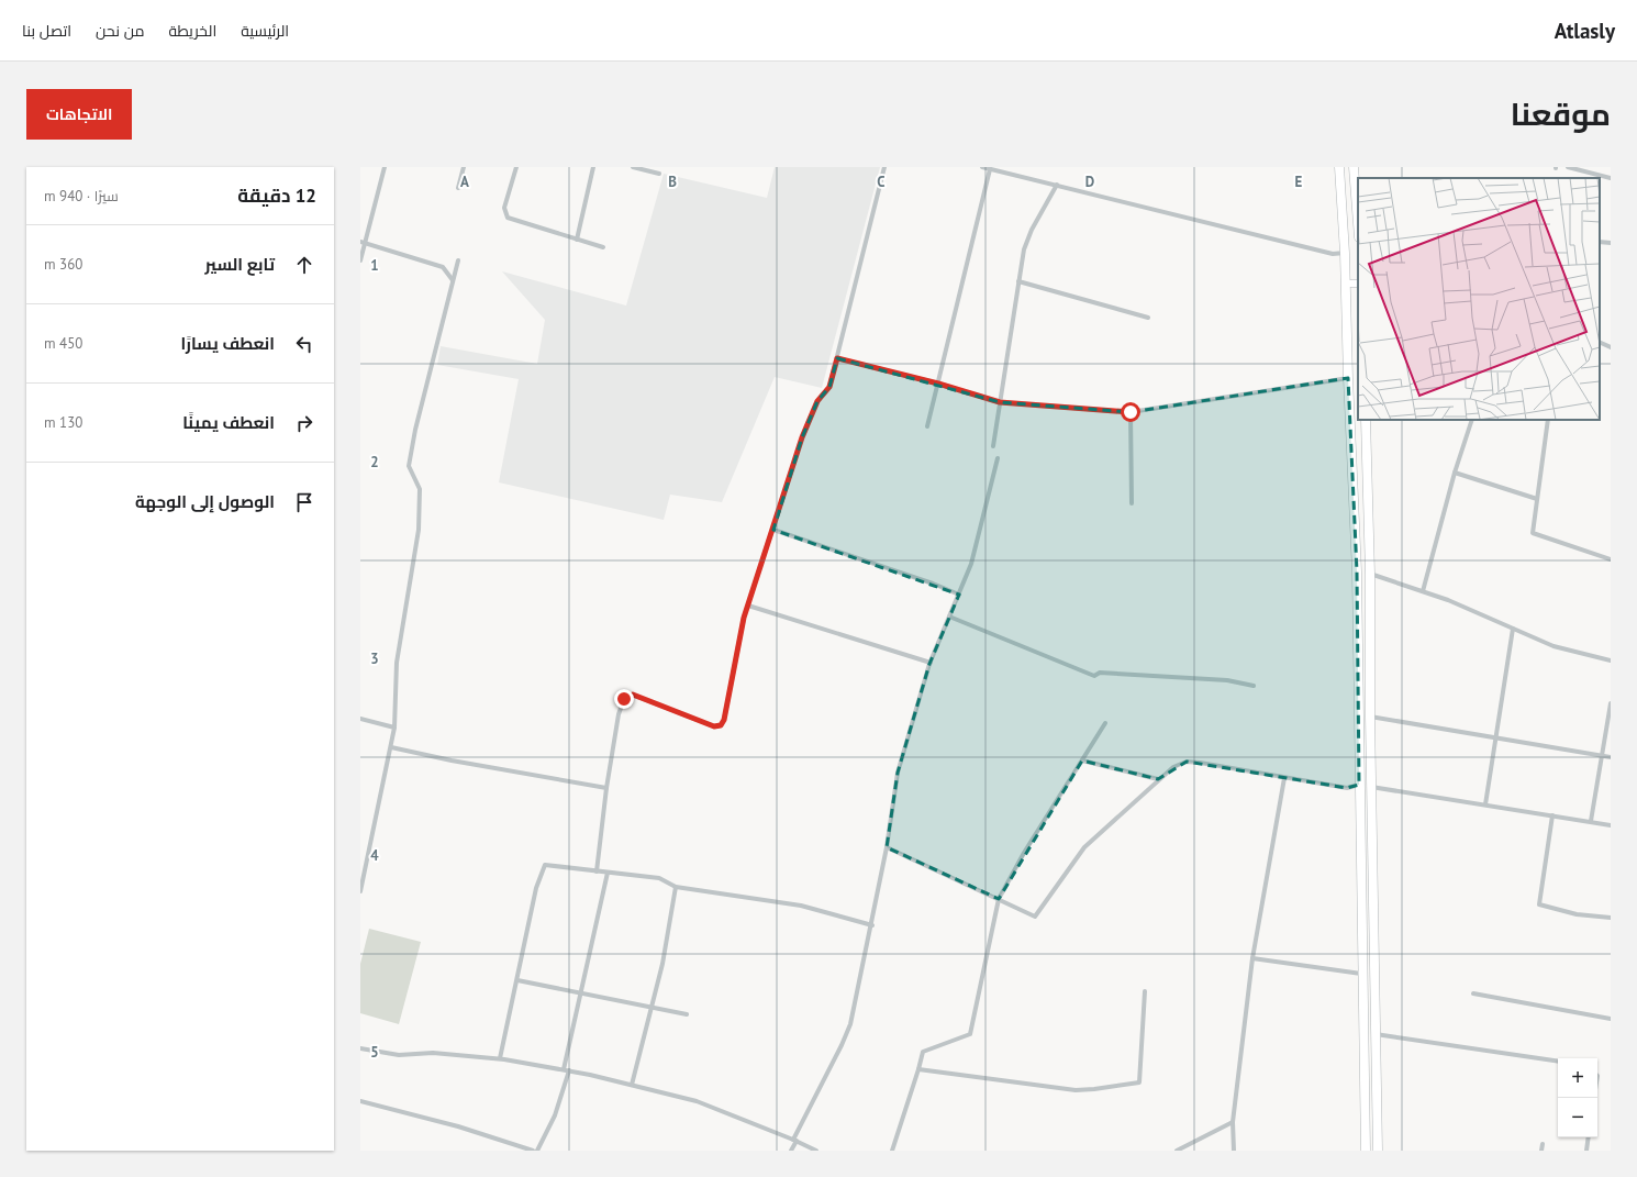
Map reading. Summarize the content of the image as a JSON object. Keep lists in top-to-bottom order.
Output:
{
  "page": {
    "header": "Atlasly",
    "nav": [
      "الرئيسية",
      "الخريطة",
      "من نحن",
      "اتصل بنا"
    ],
    "title": "موقعنا",
    "buttons": "الاتجاهات",
    "heading": ["12 دقيقة", "سيرًا · 940 m"],
    "list": [
      ["تابع السير", "360 m"],
      ["انعطف يسارًا", "450 m"],
      ["انعطف يمينًا", "130 m"],
      "الوصول إلى الوجهة"
    ],
    "map_buttons": ["+", "−"]
  },
  "grid": {
    "columns": [
      "A",
      "B",
      "C",
      "D",
      "E"
    ],
    "rows": [
      "1",
      "2",
      "3",
      "4",
      "5"
    ]
  }
}
